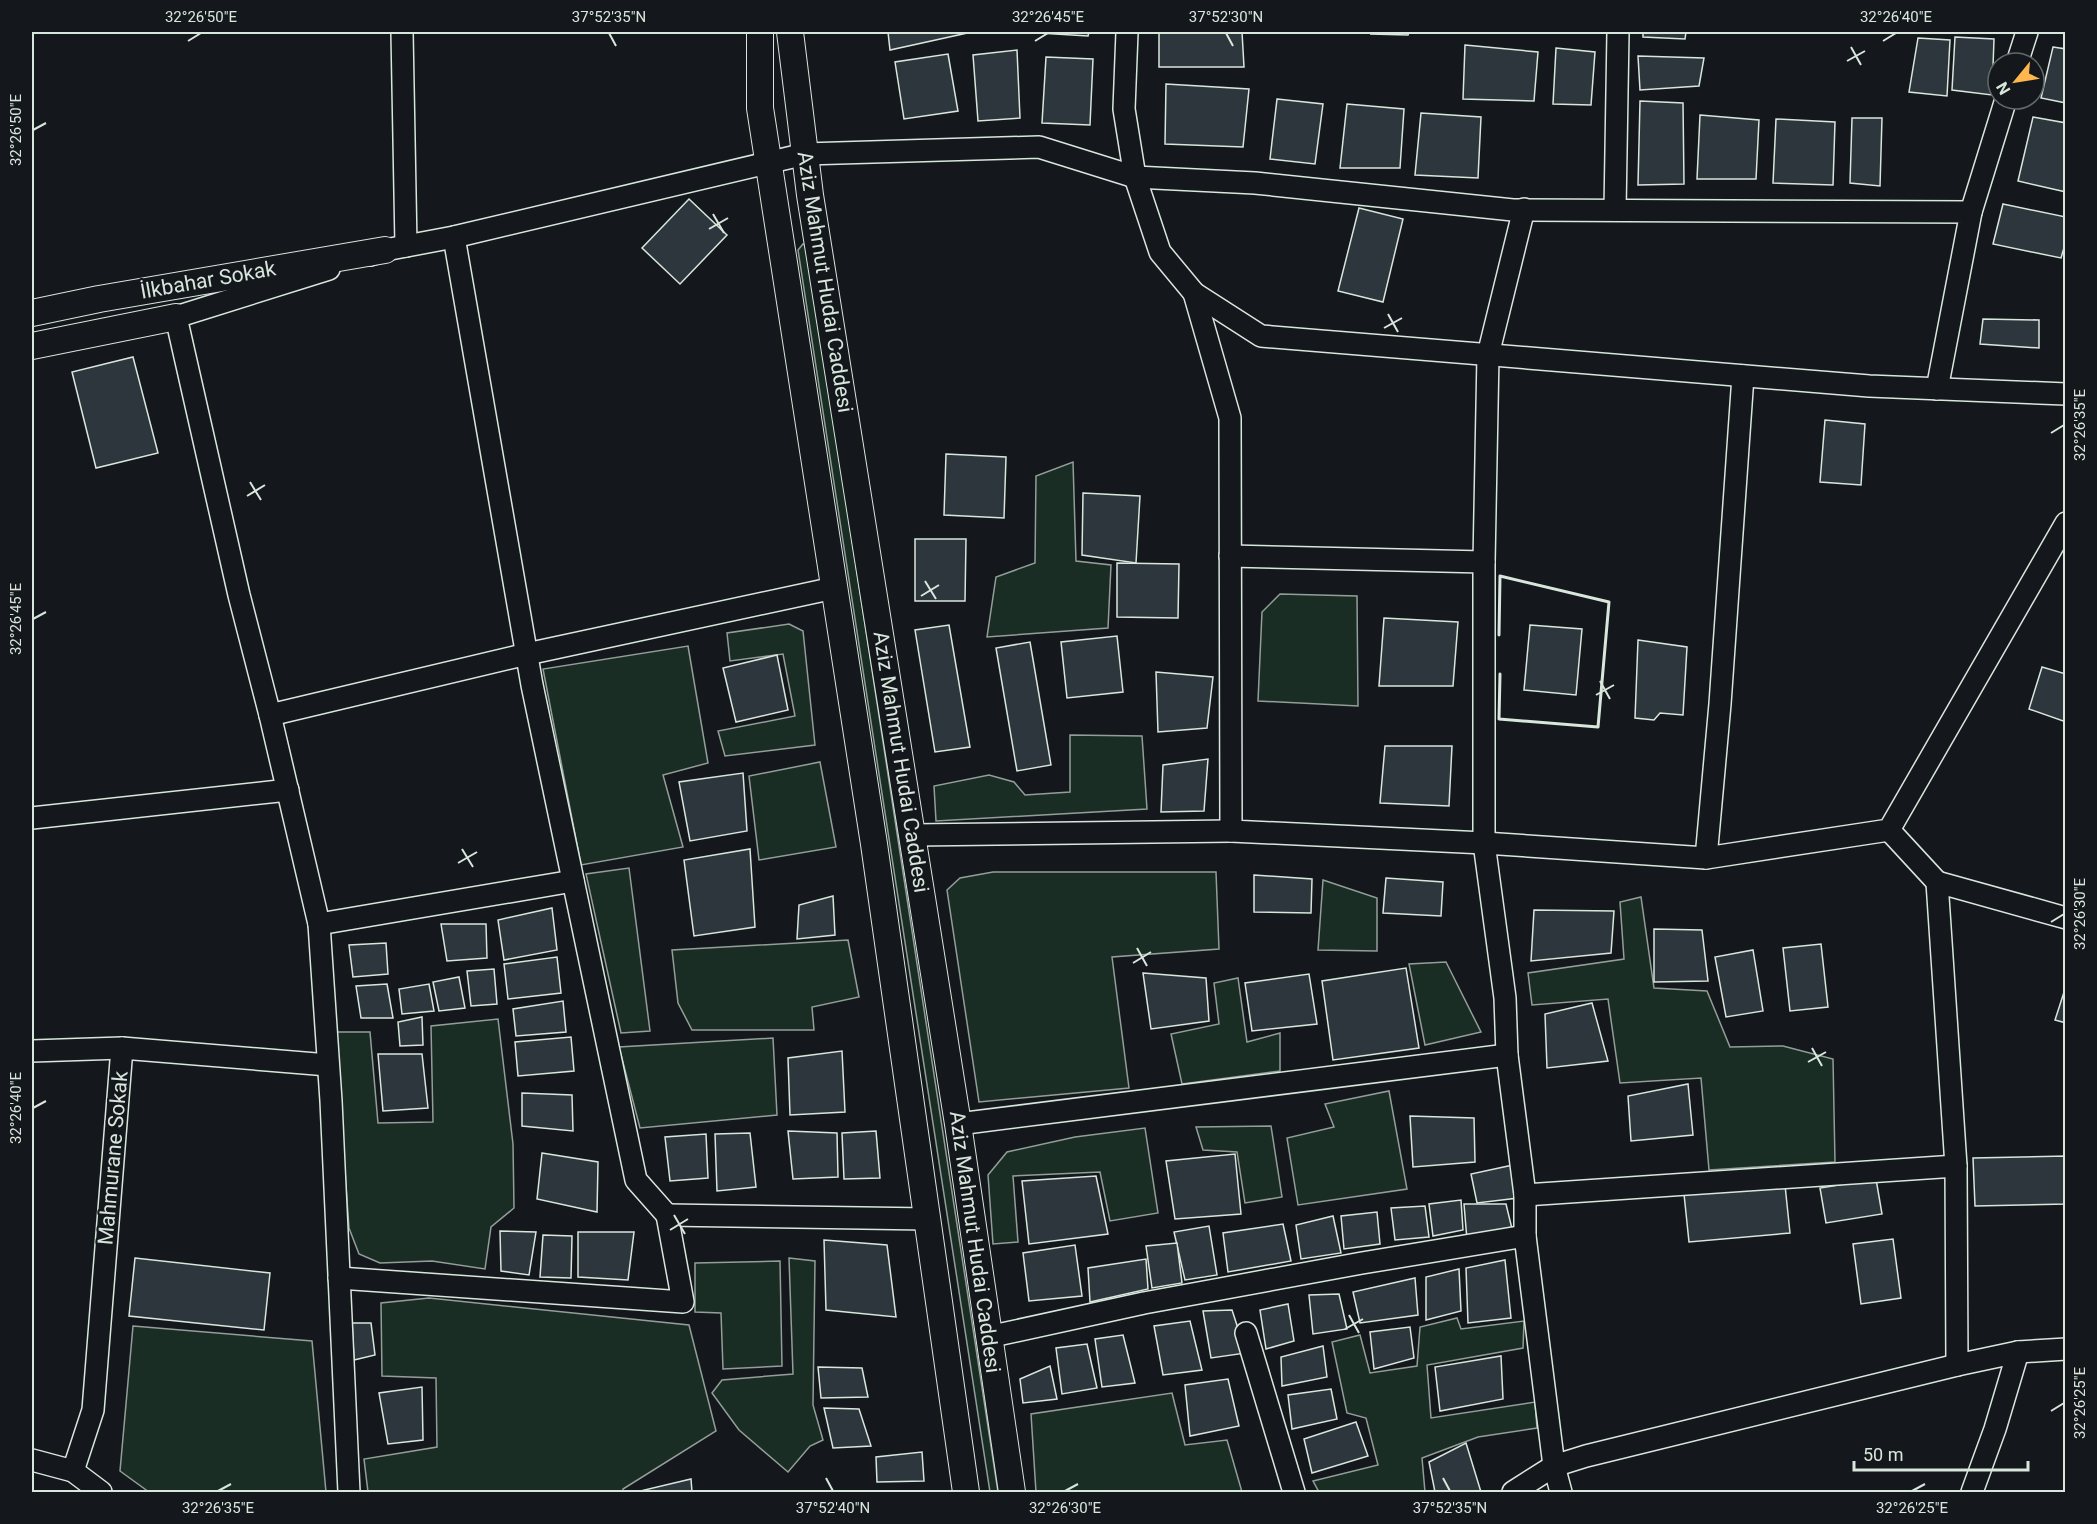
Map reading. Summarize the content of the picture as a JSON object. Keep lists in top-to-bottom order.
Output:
{
  "streets": {
    "street": ["İlkbahar Sokak", "Aziz Mahmut Hudai Caddesi", "Mahmurane Sokak"]
  },
  "scale_bar": "50 m",
  "north": "bottom left",
  "coordinates": [
    "32°26'50\"E",
    "37°52'35\"N",
    "32°26'45\"E",
    "37°52'30\"N",
    "32°26'40\"E",
    "32°26'35\"E",
    "32°26'30\"E",
    "32°26'25\"E",
    "37°52'40\"N"
  ]
}
